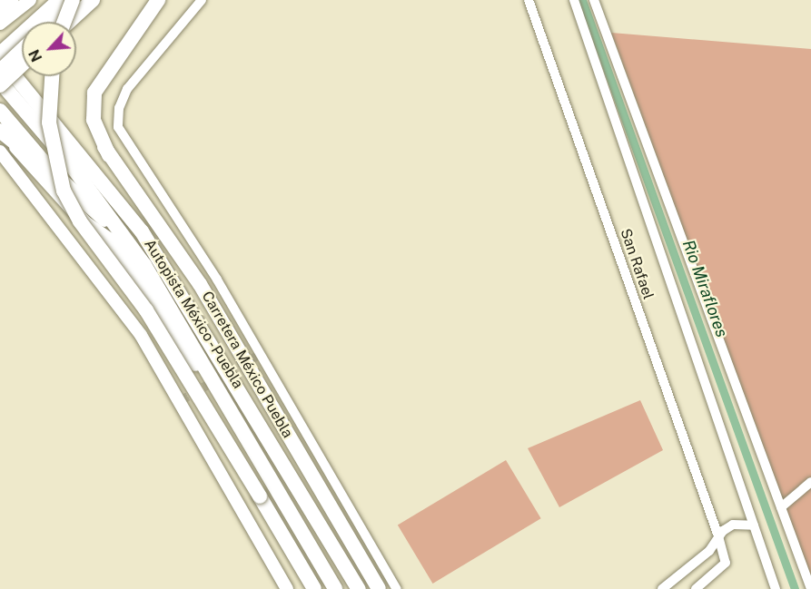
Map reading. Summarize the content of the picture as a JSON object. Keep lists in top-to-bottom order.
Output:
{
  "streets": {
    "highway": ["Autopista México - Puebla", "Carretera México Puebla"],
    "street": ["San Rafael"]
  },
  "water": ["Rio Miraflores"],
  "north": "bottom left"
}
